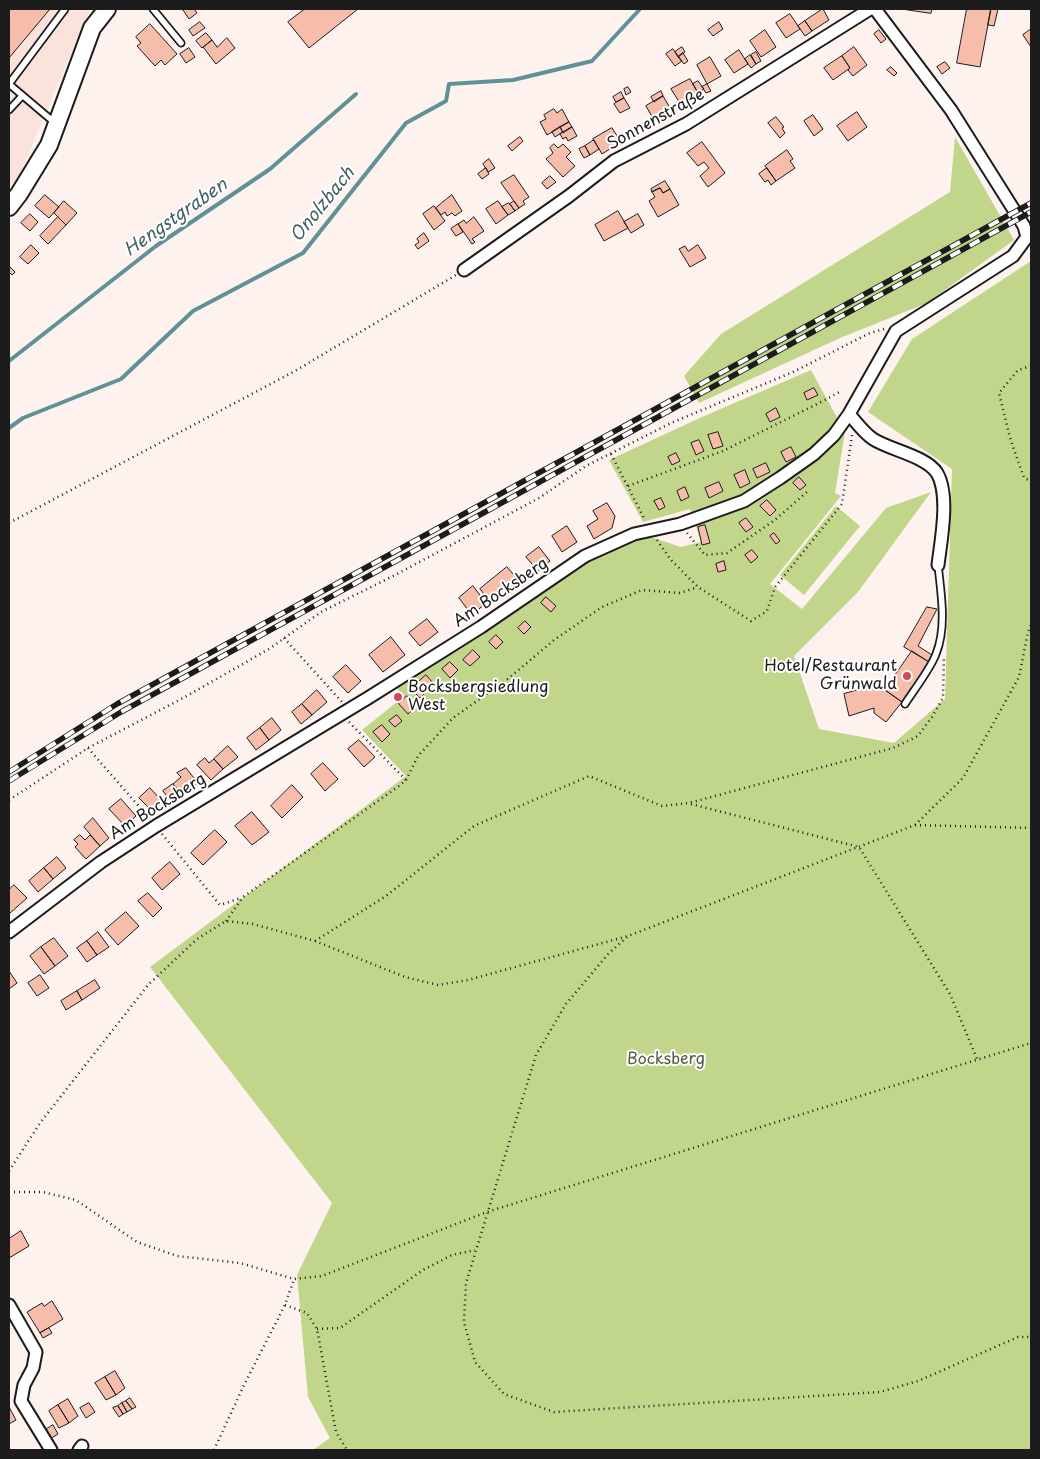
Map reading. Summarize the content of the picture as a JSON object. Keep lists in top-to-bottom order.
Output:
{
  "streets": {
    "street": ["Sonnenstraße", "Am Bocksberg"]
  },
  "water": ["Onolzbach", "Hengstgraben"],
  "parks": ["Bocksberg"],
  "places": ["Hotel/Restaurant Grünwald", "Bocksbergsiedlung West"]
}
